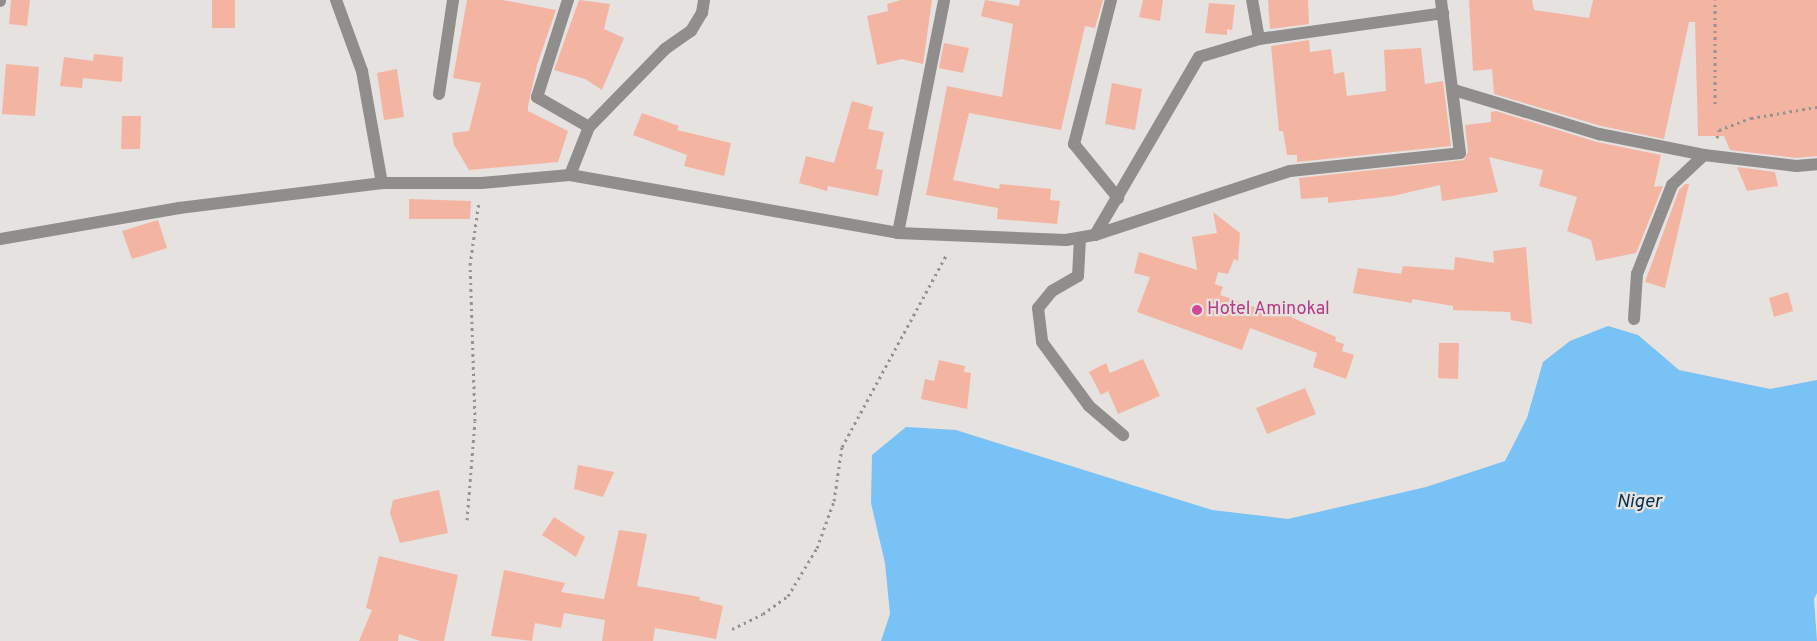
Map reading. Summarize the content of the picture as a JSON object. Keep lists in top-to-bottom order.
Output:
{
  "water": ["Niger"],
  "places": ["Hotel Aminokal"]
}
